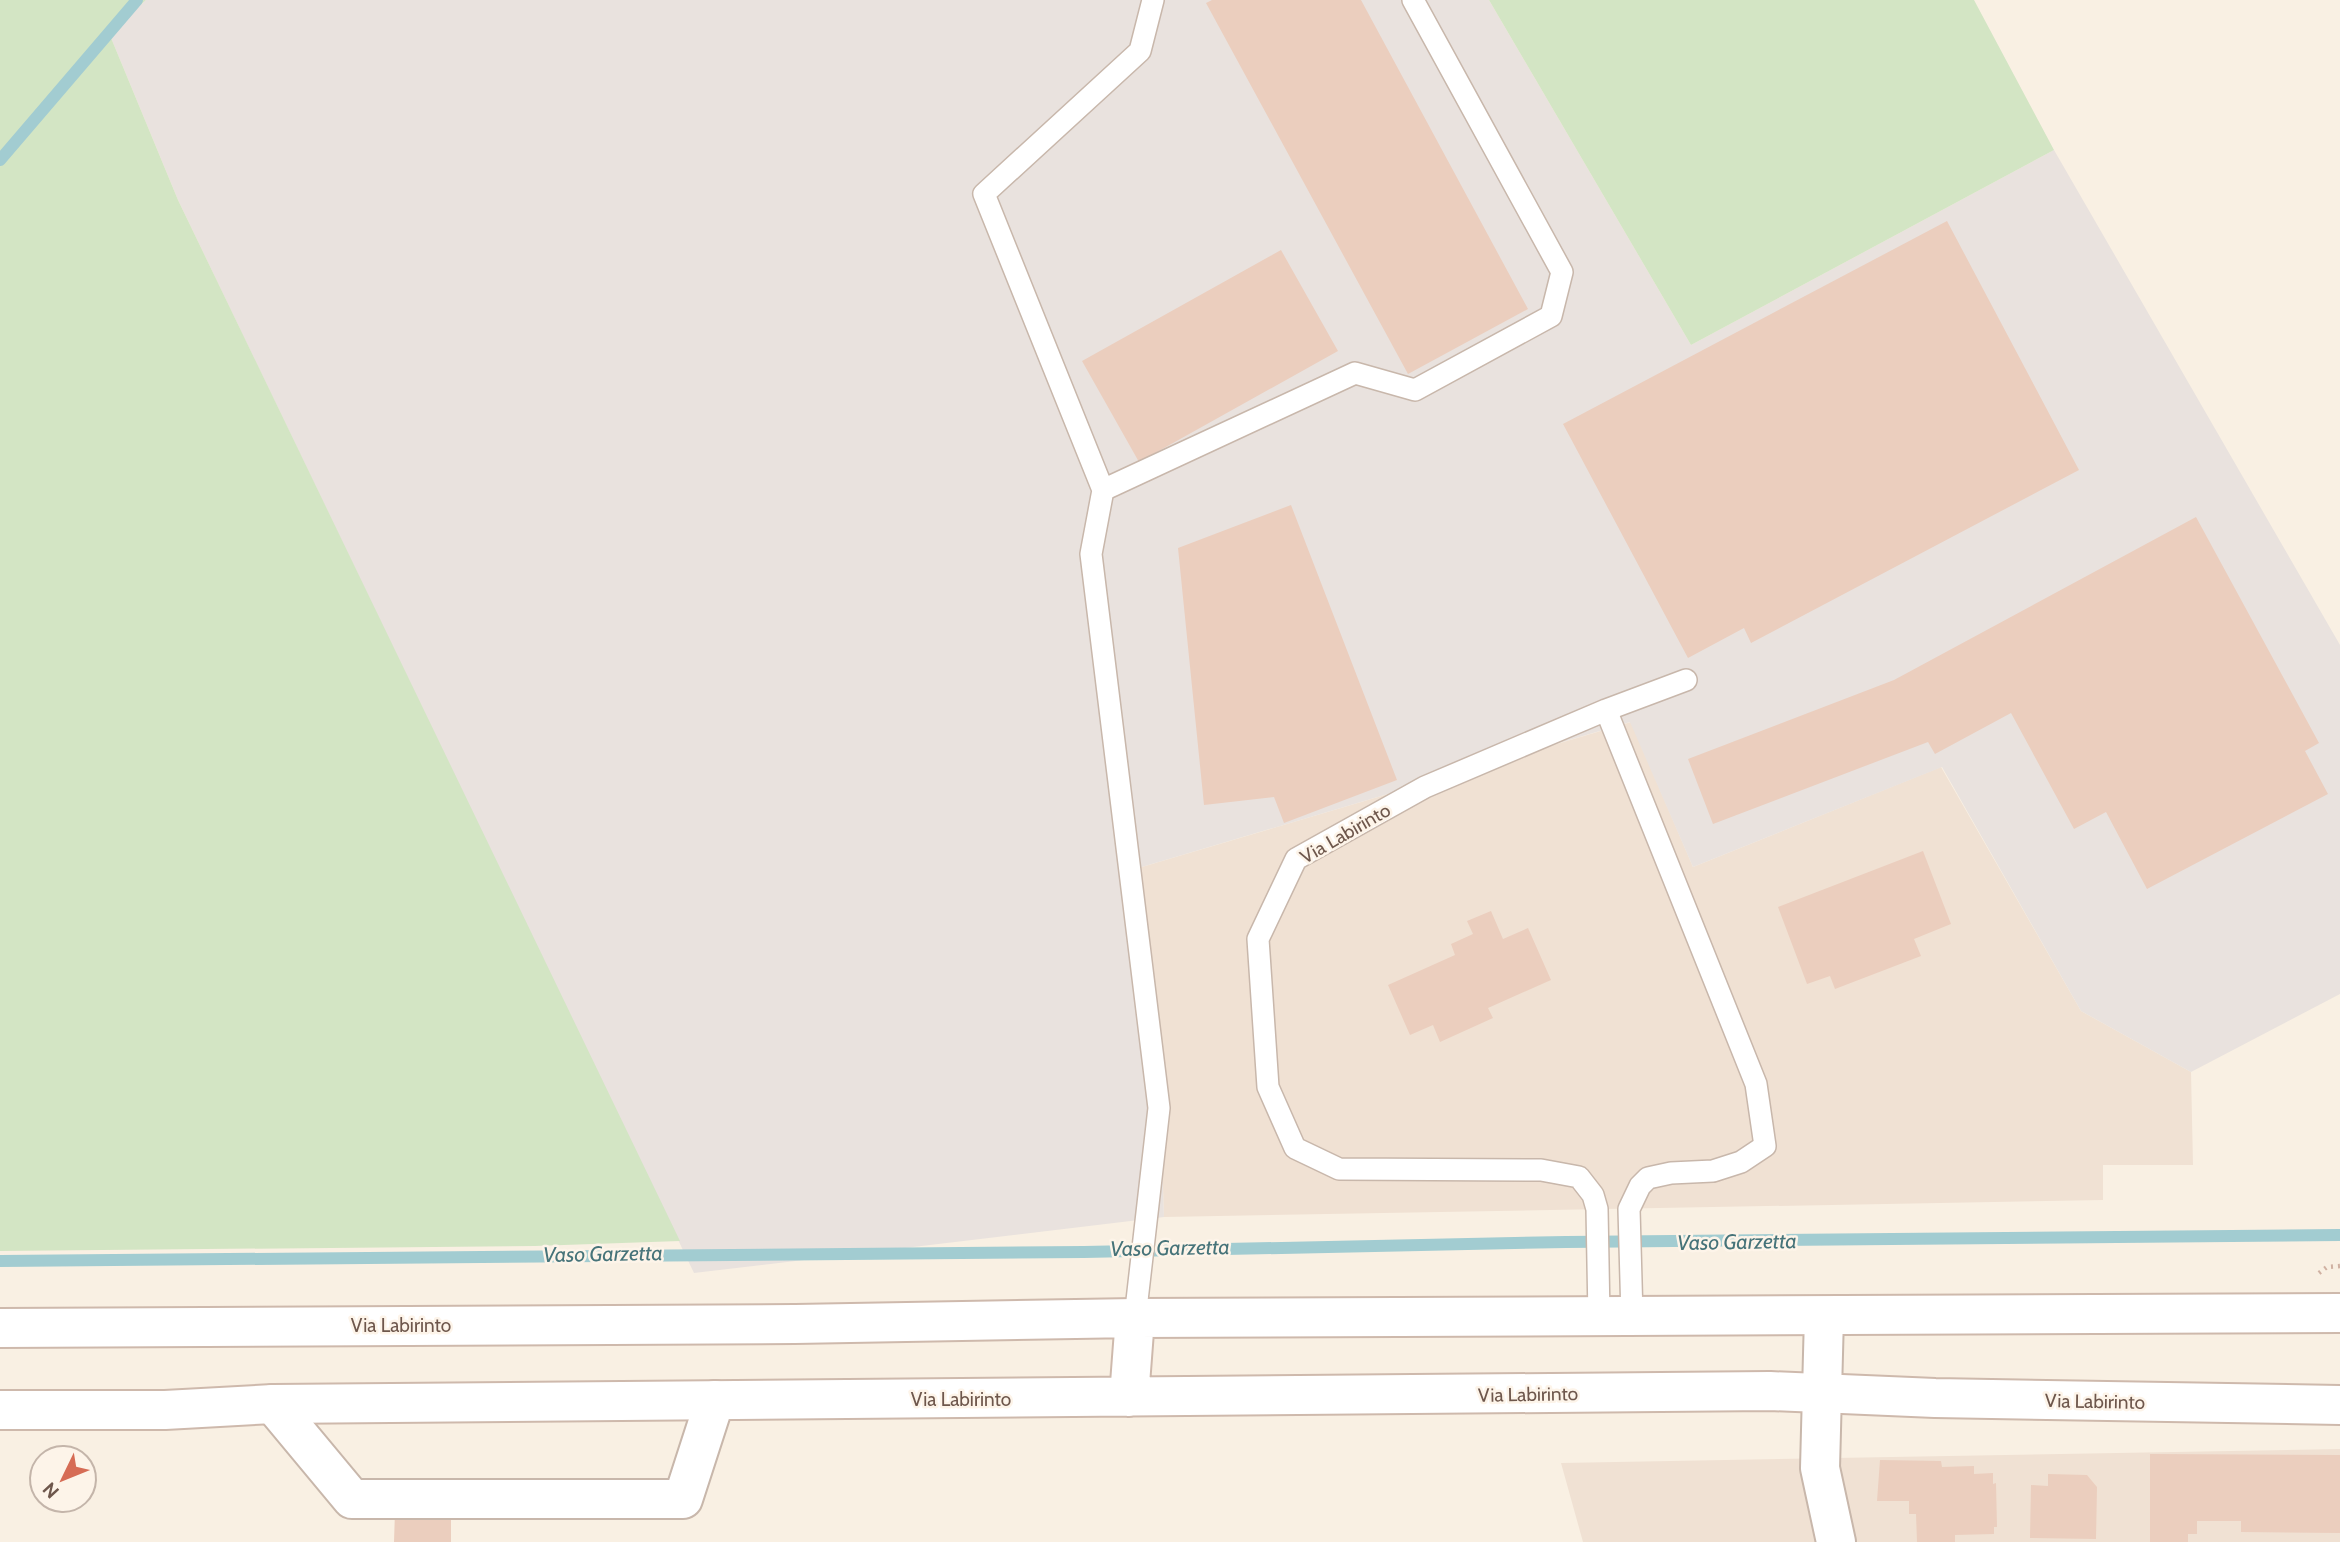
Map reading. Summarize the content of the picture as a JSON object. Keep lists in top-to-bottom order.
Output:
{
  "streets": {
    "street": ["Via Labirinto"]
  },
  "water": ["Vaso Garzetta"],
  "north": "bottom left"
}
